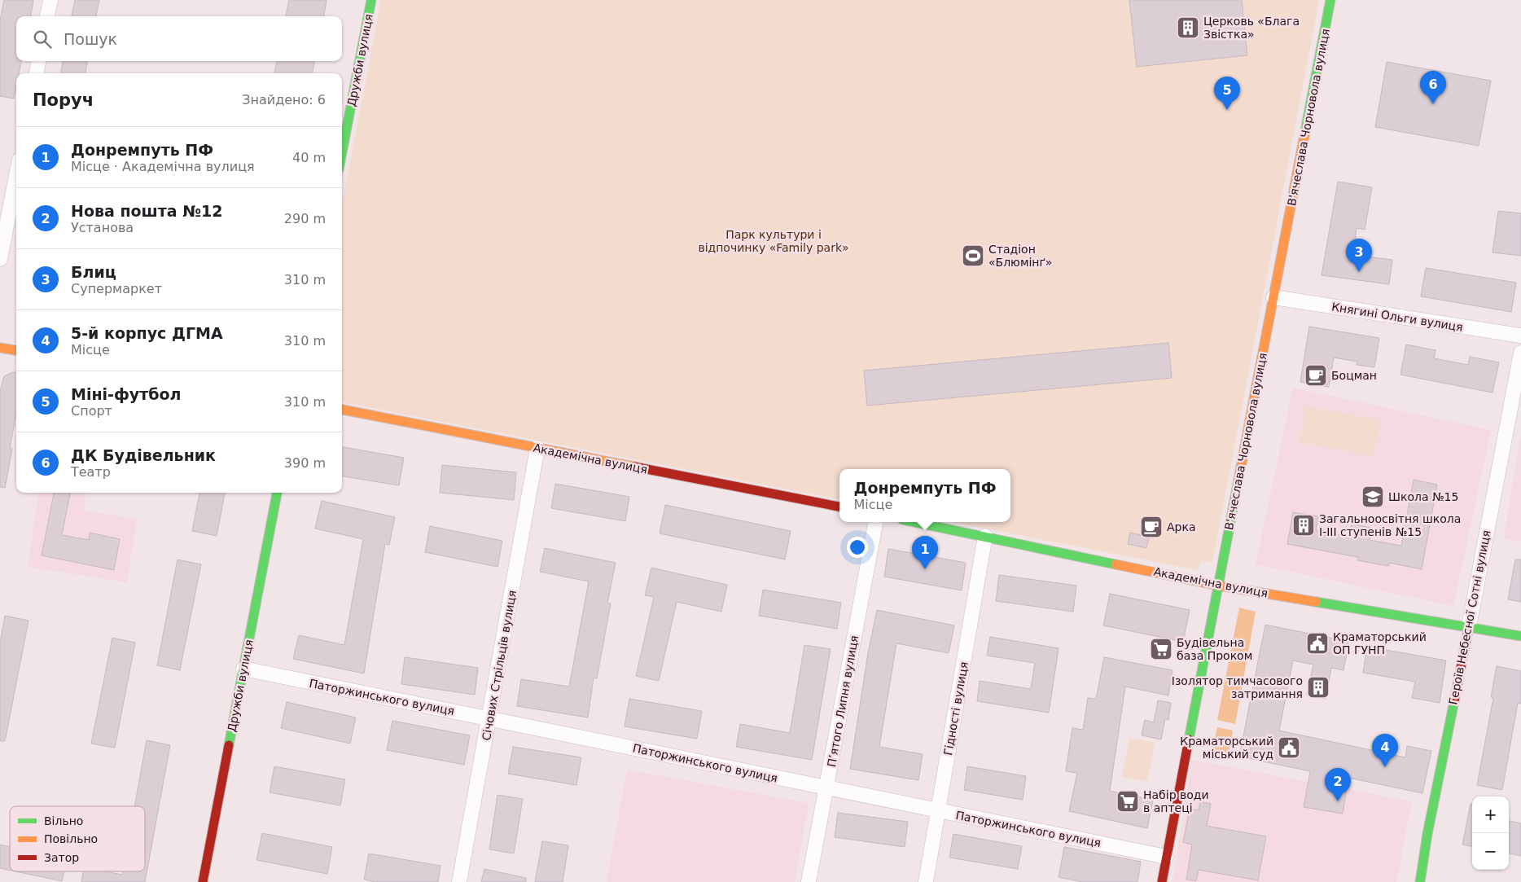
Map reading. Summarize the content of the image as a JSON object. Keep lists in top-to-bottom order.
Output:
{
  "streets": {
    "street": [
      "Дружби вулиця",
      "В'ячеслава Чорновола вулиця",
      "Княгині Ольги вулиця",
      "Академічна вулиця",
      "Героїв Небесної Сотні вулиця",
      "Січових Стрільців вулиця",
      "Паторжинського вулиця",
      "П’ятого Липня вулиця",
      "Гідності вулиця"
    ]
  },
  "crossings": [
    ["Дружби вулиця", "Паторжинського вулиця"],
    ["В'ячеслава Чорновола вулиця", "Княгині Ольги вулиця"],
    ["В'ячеслава Чорновола вулиця", "Академічна вулиця"],
    ["В'ячеслава Чорновола вулиця", "Паторжинського вулиця"],
    ["Академічна вулиця", "Героїв Небесної Сотні вулиця"],
    ["Академічна вулиця", "Січових Стрільців вулиця"],
    ["Академічна вулиця", "Гідності вулиця"],
    ["Січових Стрільців вулиця", "Паторжинського вулиця"],
    ["Паторжинського вулиця", "П’ятого Липня вулиця"],
    ["Паторжинського вулиця", "Гідності вулиця"]
  ],
  "parks": ["Парк культури і відпочинку «Family park»"],
  "places": {
    "building": ["Церковь «Блага Звістка»", "Загальноосвітня школа І-ІІІ ступенів №15", "Ізолятор тимчасового затримання"],
    "sports": ["Стадіон «Блюмінґ»"],
    "cafe": ["Боцман", "Арка"],
    "school or university": ["Школа №15"],
    "public building": ["Краматорський ОП ГУНП", "Краматорський міський суд"],
    "supermarket": ["Будівельна база Проком", "Набір води в аптеці"]
  },
  "legend": ["Вільно", "Повільно", "Затор"],
  "page": {
    "search": "Пошук",
    "pins": [
      "6",
      "5",
      "3",
      "1",
      "4",
      "2"
    ],
    "heading": ["Поруч", "Знайдено: 6"],
    "list": [
      {
        "mark": "1",
        "name": "Донремпуть ПФ",
        "note": "Місце · Академічна вулиця",
        "value": "40 m"
      },
      {
        "mark": "2",
        "name": "Нова пошта №12",
        "note": "Установа",
        "value": "290 m"
      },
      {
        "mark": "3",
        "name": "Блиц",
        "note": "Супермаркет",
        "value": "310 m"
      },
      {
        "mark": "4",
        "name": "5-й корпус ДГМА",
        "note": "Місце",
        "value": "310 m"
      },
      {
        "mark": "5",
        "name": "Міні-футбол",
        "note": "Спорт",
        "value": "310 m"
      },
      {
        "mark": "6",
        "name": "ДК Будівельник",
        "note": "Театр",
        "value": "390 m"
      }
    ],
    "popup": ["Донремпуть ПФ", "Місце"],
    "map_buttons": ["+", "−"]
  }
}
